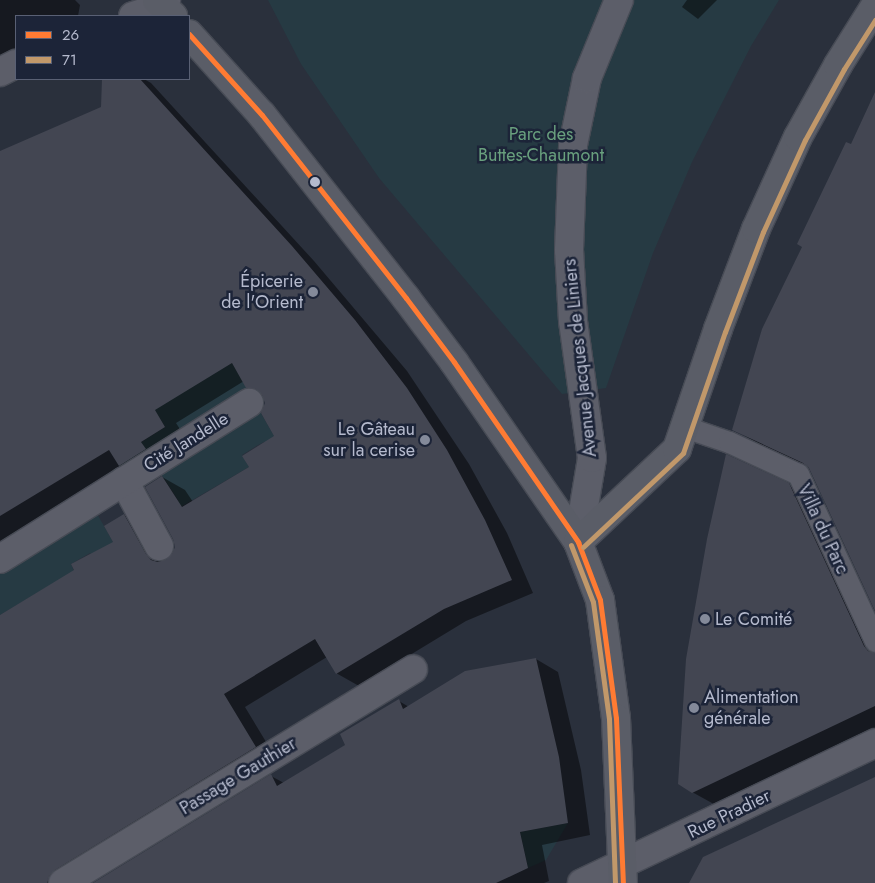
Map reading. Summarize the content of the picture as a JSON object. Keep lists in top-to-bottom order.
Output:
{
  "streets": {
    "street": [
      "Avenue Jacques de Liniers",
      "Cité Jandelle",
      "Passage Gauthier",
      "Rue Pradier"
    ],
    "lane": ["Villa du Parc"]
  },
  "parks": ["Parc des Buttes-Chaumont"],
  "places": [
    "Épicerie de l'Orient",
    "Le Gâteau sur la cerise",
    "Le Comité",
    "Alimentation générale"
  ],
  "lines": ["transit line 71", "transit line 26"],
  "legend": ["26", "71"]
}
